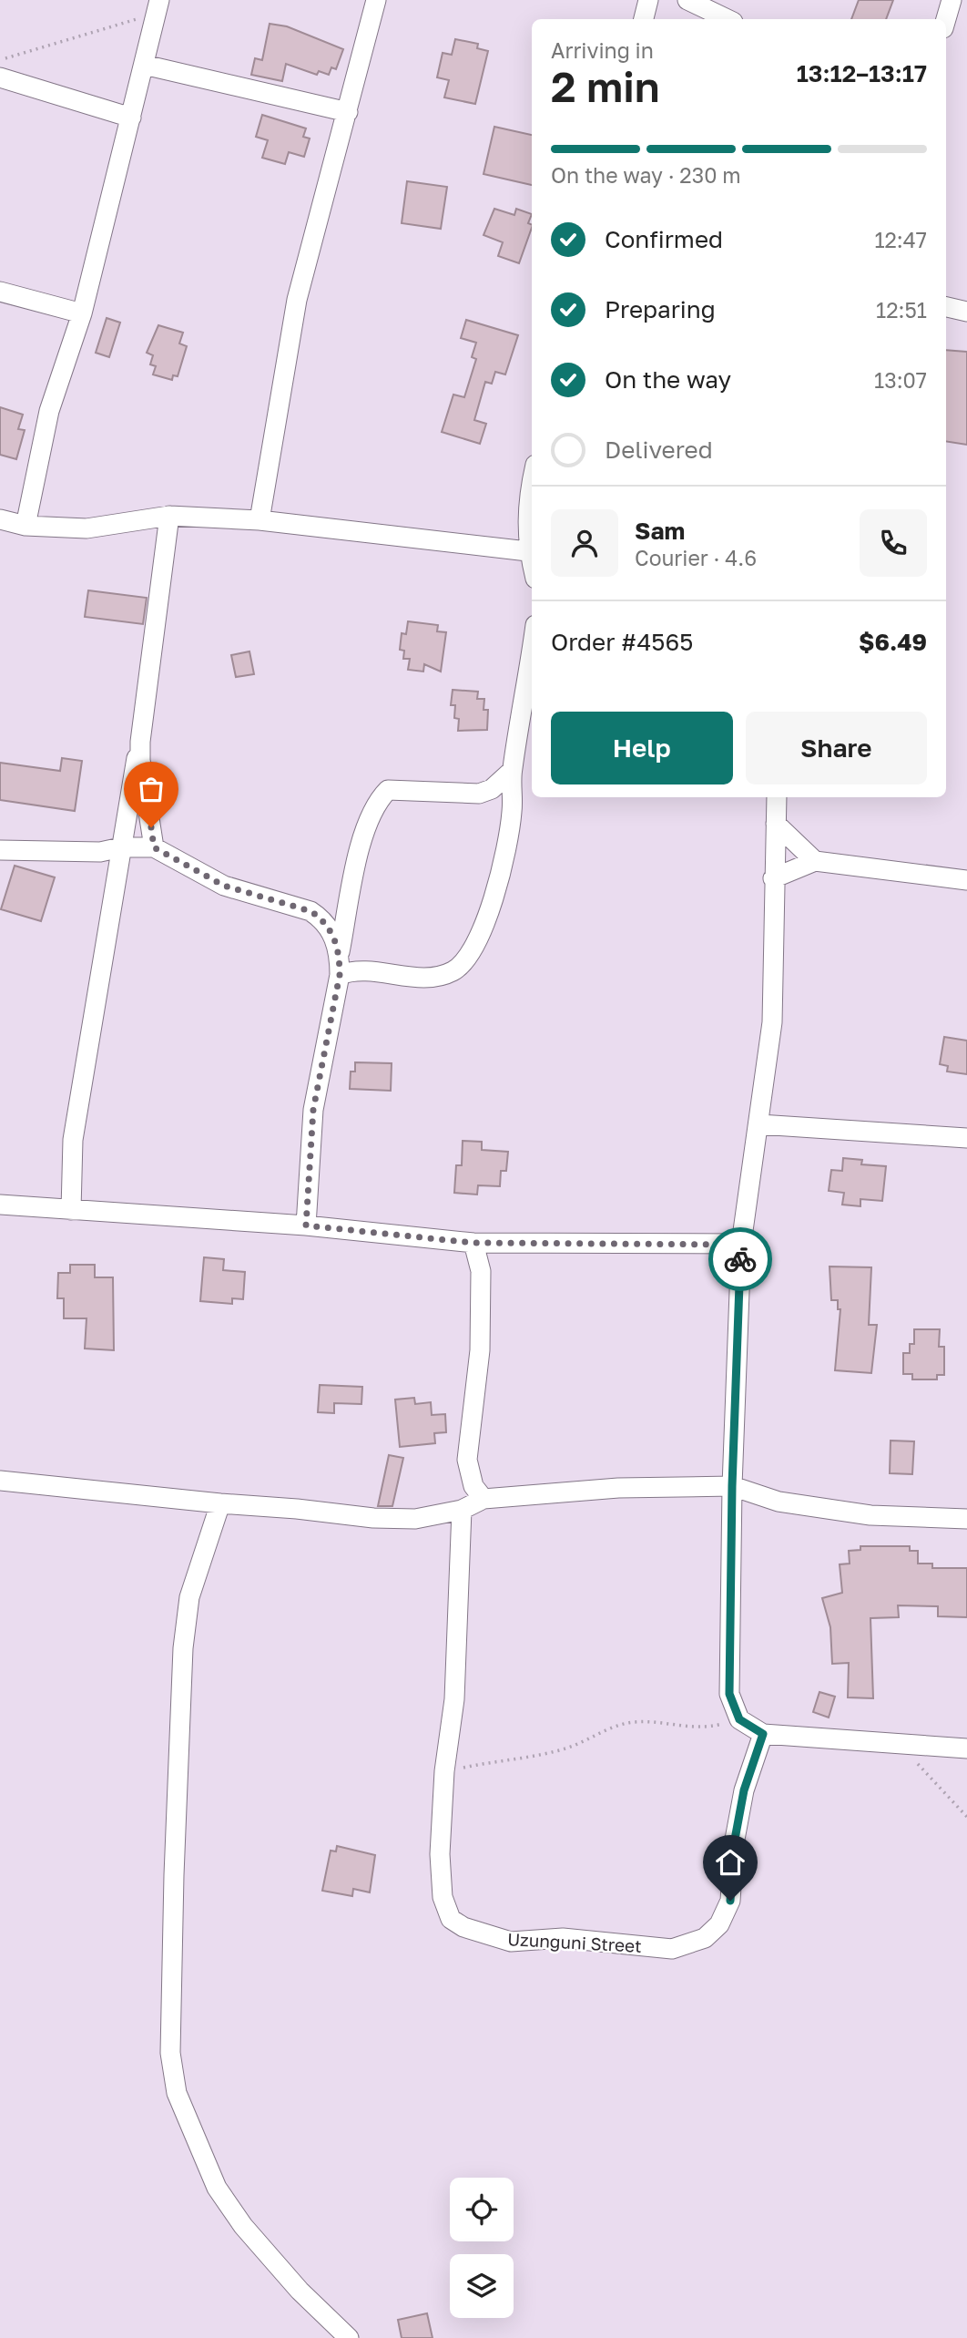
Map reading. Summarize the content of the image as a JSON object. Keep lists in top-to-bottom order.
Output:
{
  "streets": {
    "street": ["Uzunguni Street"]
  },
  "page": {
    "heading": ["2 min", "Arriving in", "13:12–13:17"],
    "panel": [
      "Sam",
      "Courier · 4.6",
      "Order #4565",
      "$6.49"
    ],
    "bar": "On the way · 230 m",
    "list": [
      ["Confirmed", "12:47"],
      ["Preparing", "12:51"],
      ["On the way", "13:07"],
      "Delivered"
    ],
    "buttons": ["Help", "Share"]
  }
}
